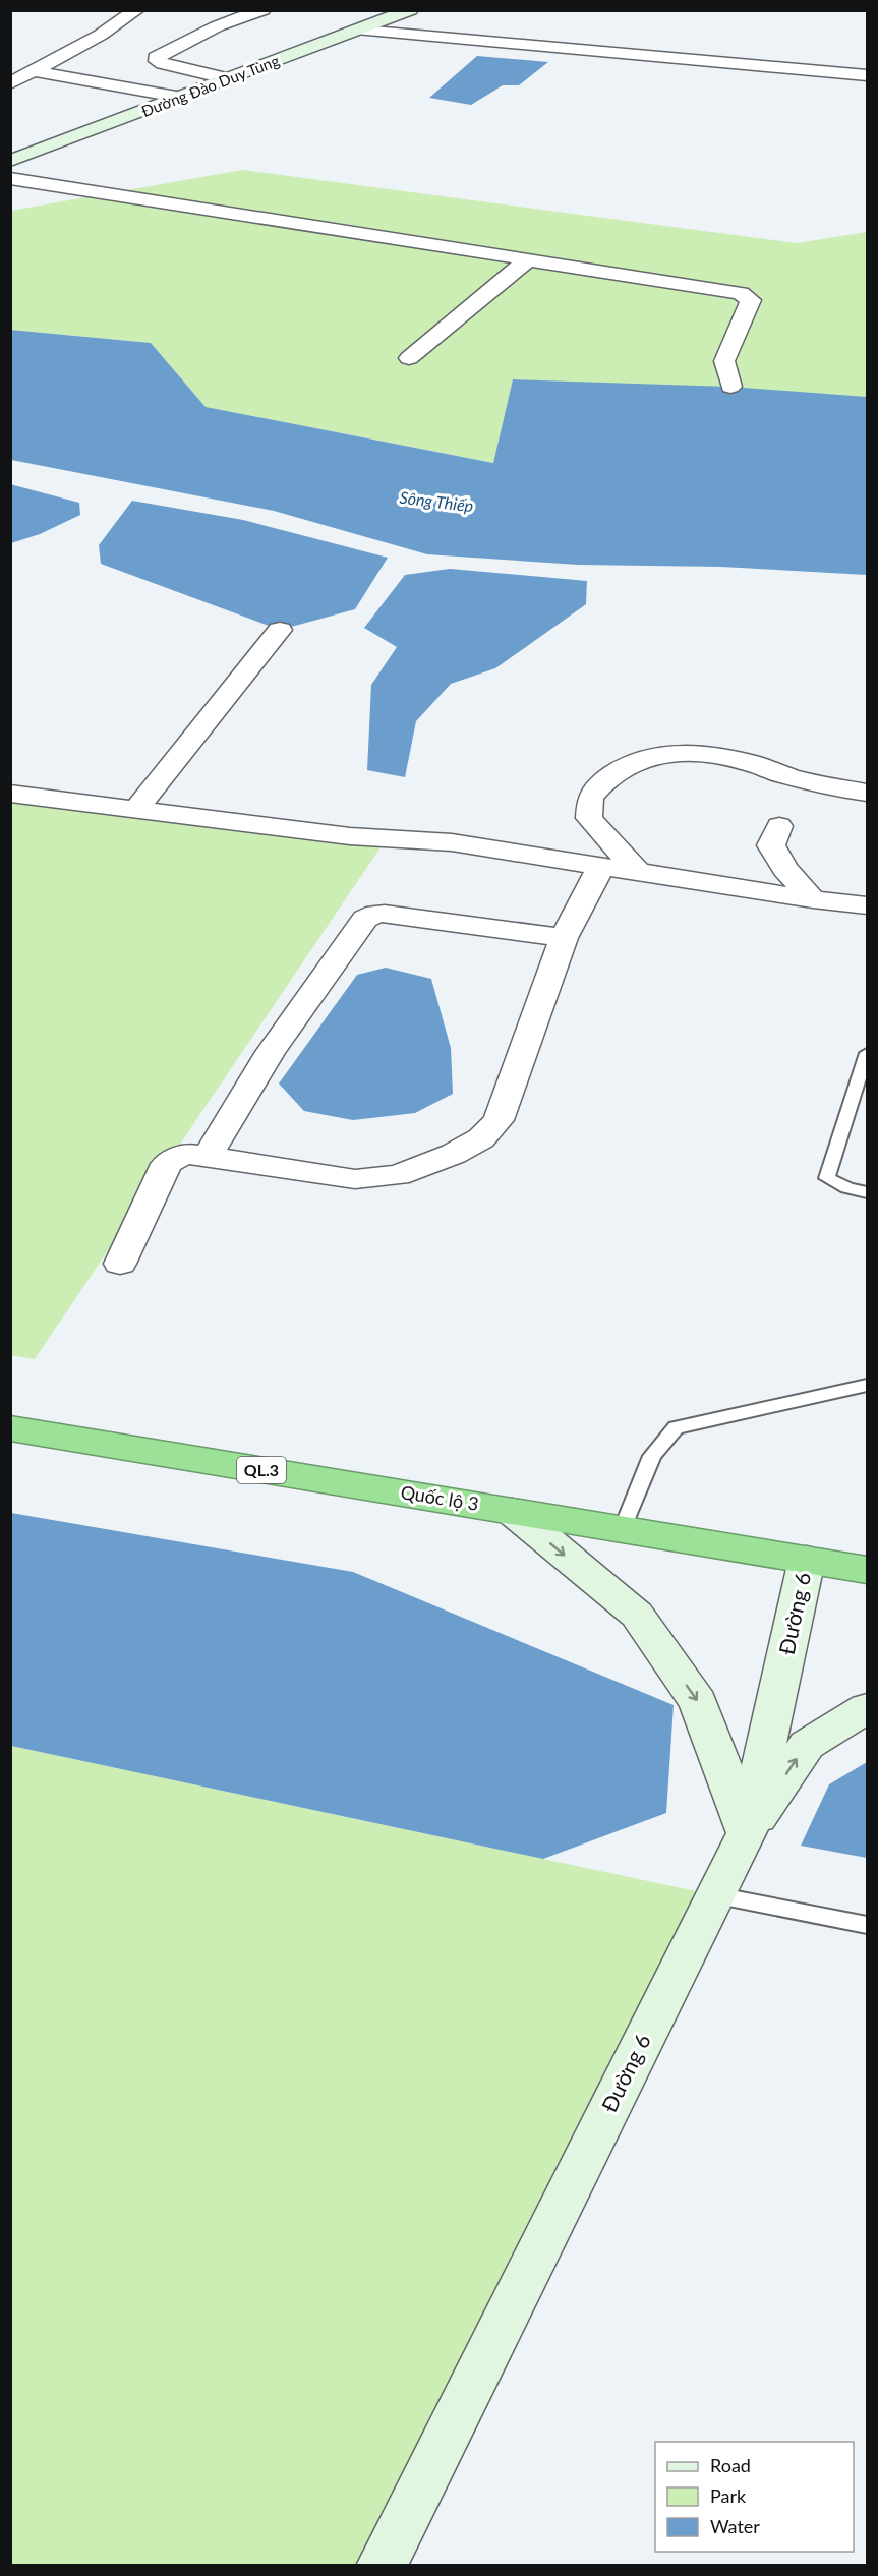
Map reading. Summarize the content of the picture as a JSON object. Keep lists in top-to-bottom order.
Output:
{
  "streets": {
    "highway": ["QL.3", "Quốc lộ 3"],
    "main road": ["Đường Đào Duy Tùng", "Đường 6"]
  },
  "crossings": [
    ["Quốc lộ 3", "Đường 6"]
  ],
  "water": ["Sông Thiếp"],
  "legend": ["Road", "Park", "Water"]
}
